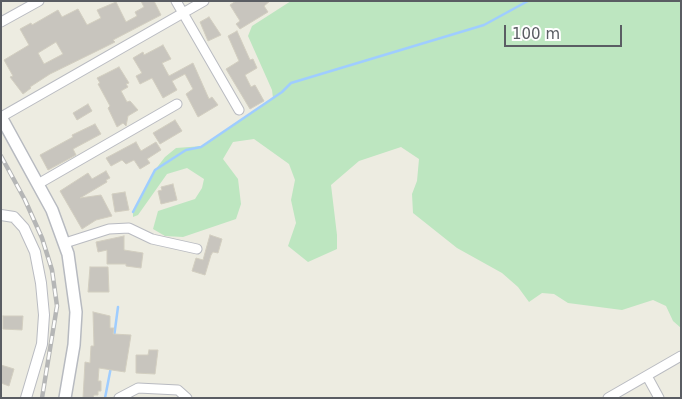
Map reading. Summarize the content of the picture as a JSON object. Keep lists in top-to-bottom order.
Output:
{
  "scale_bar": "100 m"
}
